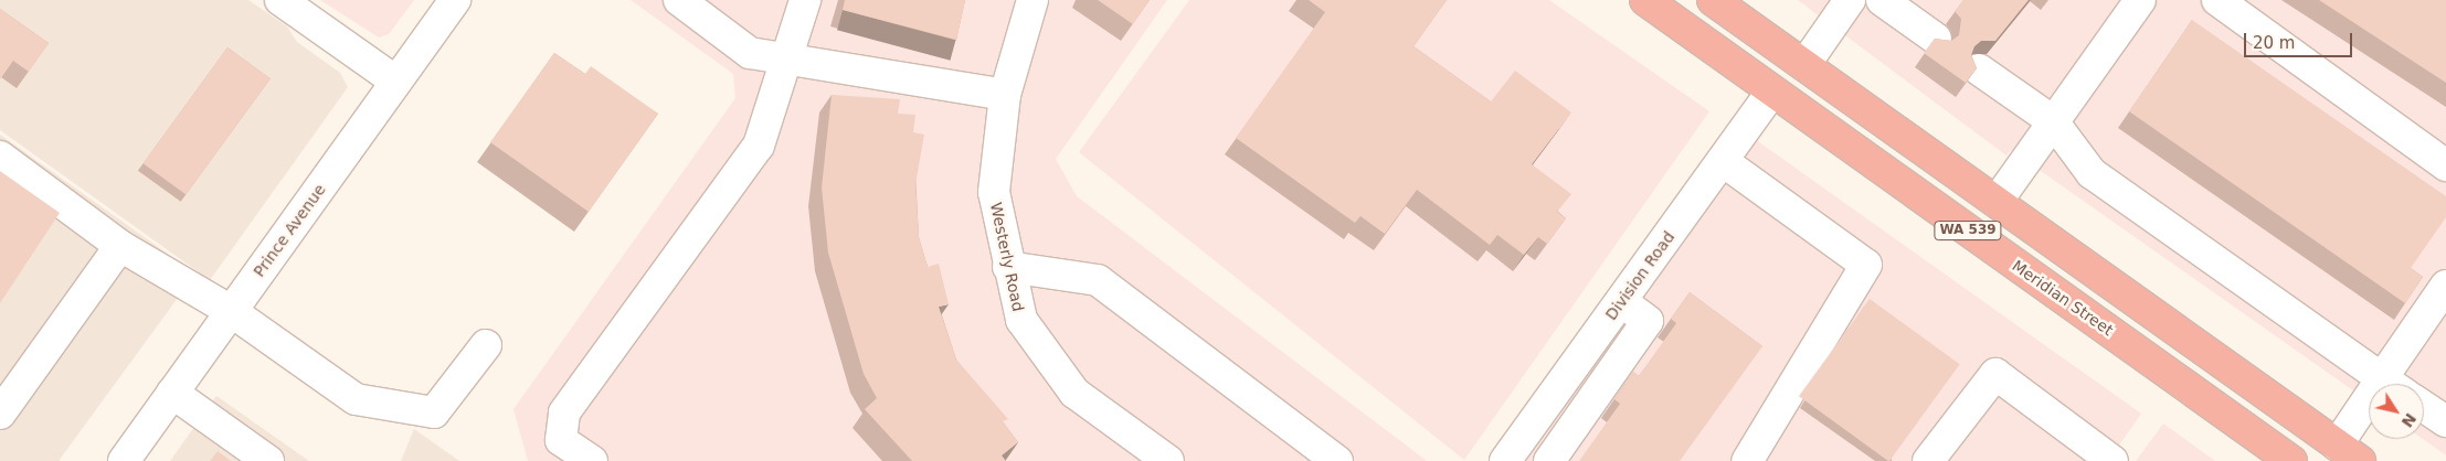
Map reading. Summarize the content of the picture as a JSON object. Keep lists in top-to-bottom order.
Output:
{
  "streets": {
    "highway": ["WA 539", "Meridian Street"],
    "street": ["Prince Avenue", "Westerly Road", "Division Road"]
  },
  "crossings": [
    ["Division Road", "Meridian Street"]
  ],
  "scale_bar": "20 m",
  "north": "bottom right"
}
